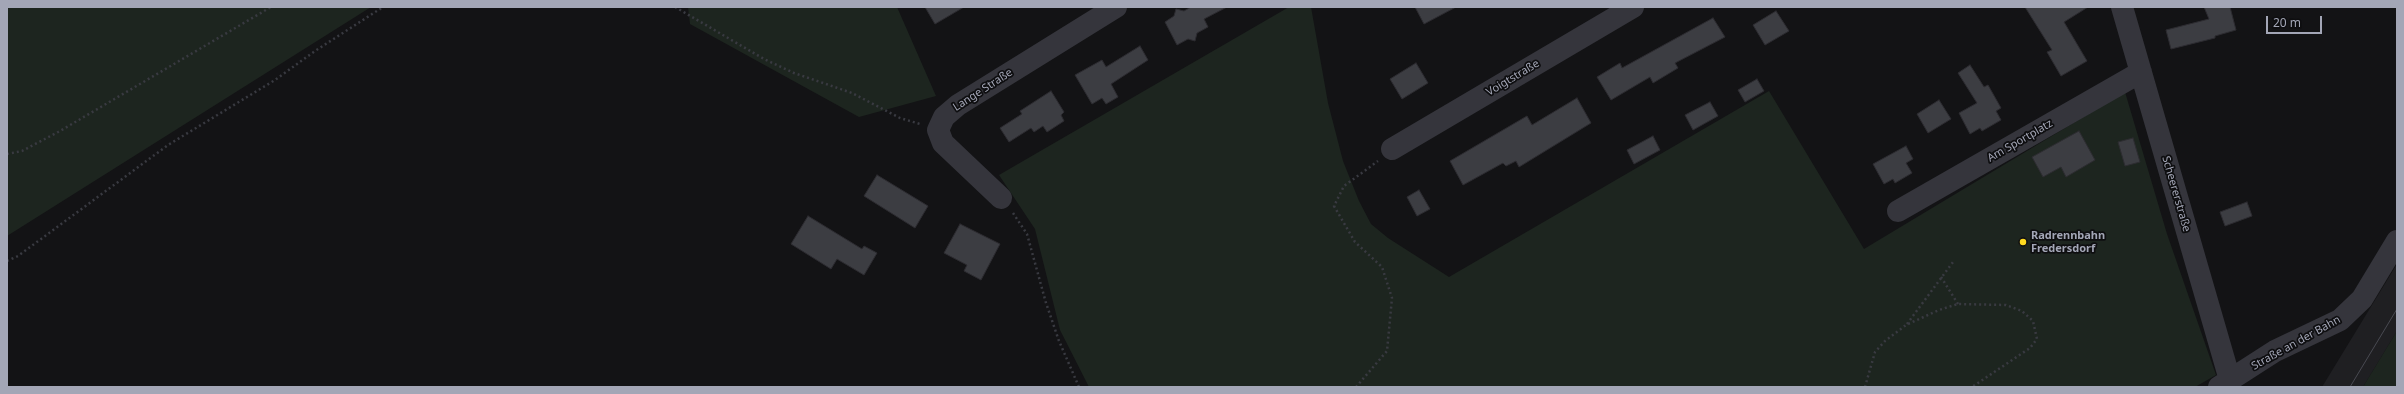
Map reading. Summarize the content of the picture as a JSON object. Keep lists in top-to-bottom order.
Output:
{
  "streets": {
    "street": [
      "Voigtstraße",
      "Lange Straße",
      "Am Sportplatz",
      "Scheererstraße",
      "Straße an der Bahn"
    ]
  },
  "crossings": [
    ["Am Sportplatz", "Scheererstraße"],
    ["Scheererstraße", "Straße an der Bahn"]
  ],
  "places": ["Radrennbahn Fredersdorf"],
  "scale_bar": "20 m"
}
